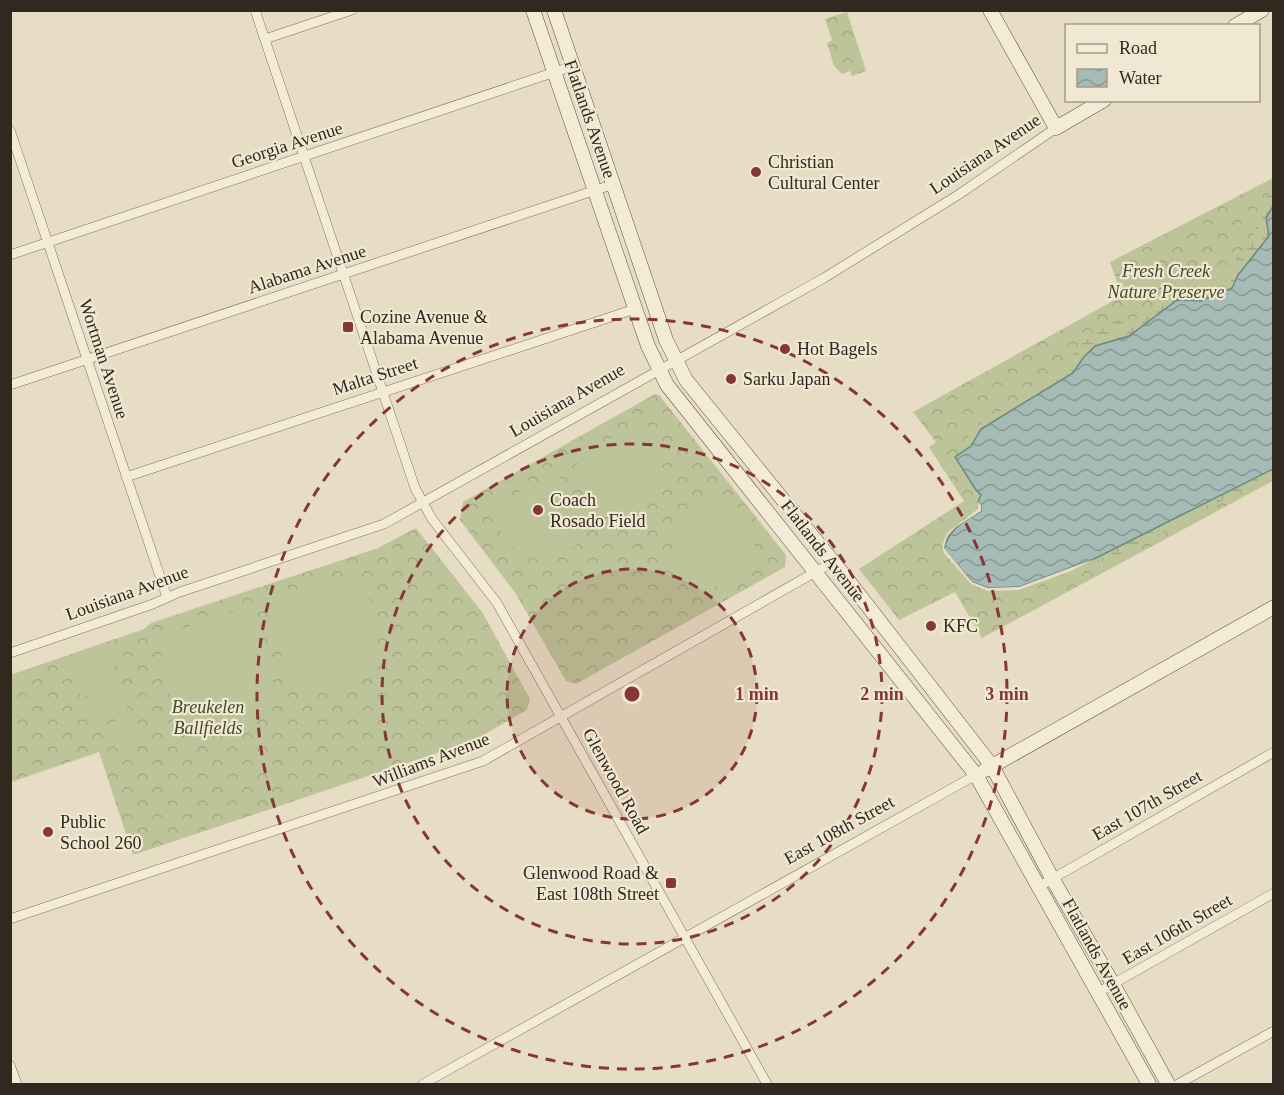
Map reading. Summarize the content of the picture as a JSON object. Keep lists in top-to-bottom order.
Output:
{
  "streets": {
    "main road": ["Flatlands Avenue", "Louisiana Avenue", "East 108th Street"],
    "street": [
      "Georgia Avenue",
      "Alabama Avenue",
      "Wortman Avenue",
      "Malta Street",
      "Williams Avenue",
      "Glenwood Road",
      "East 107th Street",
      "East 106th Street"
    ]
  },
  "crossings": [
    ["Flatlands Avenue", "Georgia Avenue"],
    ["Flatlands Avenue", "Louisiana Avenue"],
    ["Flatlands Avenue", "Alabama Avenue"],
    ["Flatlands Avenue", "Malta Street"],
    ["Flatlands Avenue", "Williams Avenue"],
    ["Flatlands Avenue", "East 107th Street"],
    ["Flatlands Avenue", "East 108th Street"],
    ["Flatlands Avenue", "East 106th Street"],
    ["Georgia Avenue", "Wortman Avenue"],
    ["Georgia Avenue", "Glenwood Road"],
    ["Louisiana Avenue", "Wortman Avenue"],
    ["Louisiana Avenue", "Glenwood Road"],
    ["Alabama Avenue", "Wortman Avenue"],
    ["Alabama Avenue", "Glenwood Road"],
    ["Wortman Avenue", "Malta Street"],
    ["Malta Street", "Glenwood Road"],
    ["Williams Avenue", "Glenwood Road"],
    ["Glenwood Road", "East 108th Street"]
  ],
  "parks": ["Fresh Creek Nature Preserve", "Breukelen Ballfields"],
  "places": {
    "other": [
      "Christian Cultural Center",
      "Hot Bagels",
      "Sarku Japan",
      "Coach Rosado Field",
      "KFC",
      "Public School 260"
    ],
    "transit": ["Cozine Avenue & Alabama Avenue", "Glenwood Road & East 108th Street"]
  },
  "legend": ["Road", "Water"],
  "rings": ["1 min", "2 min", "3 min"]
}
